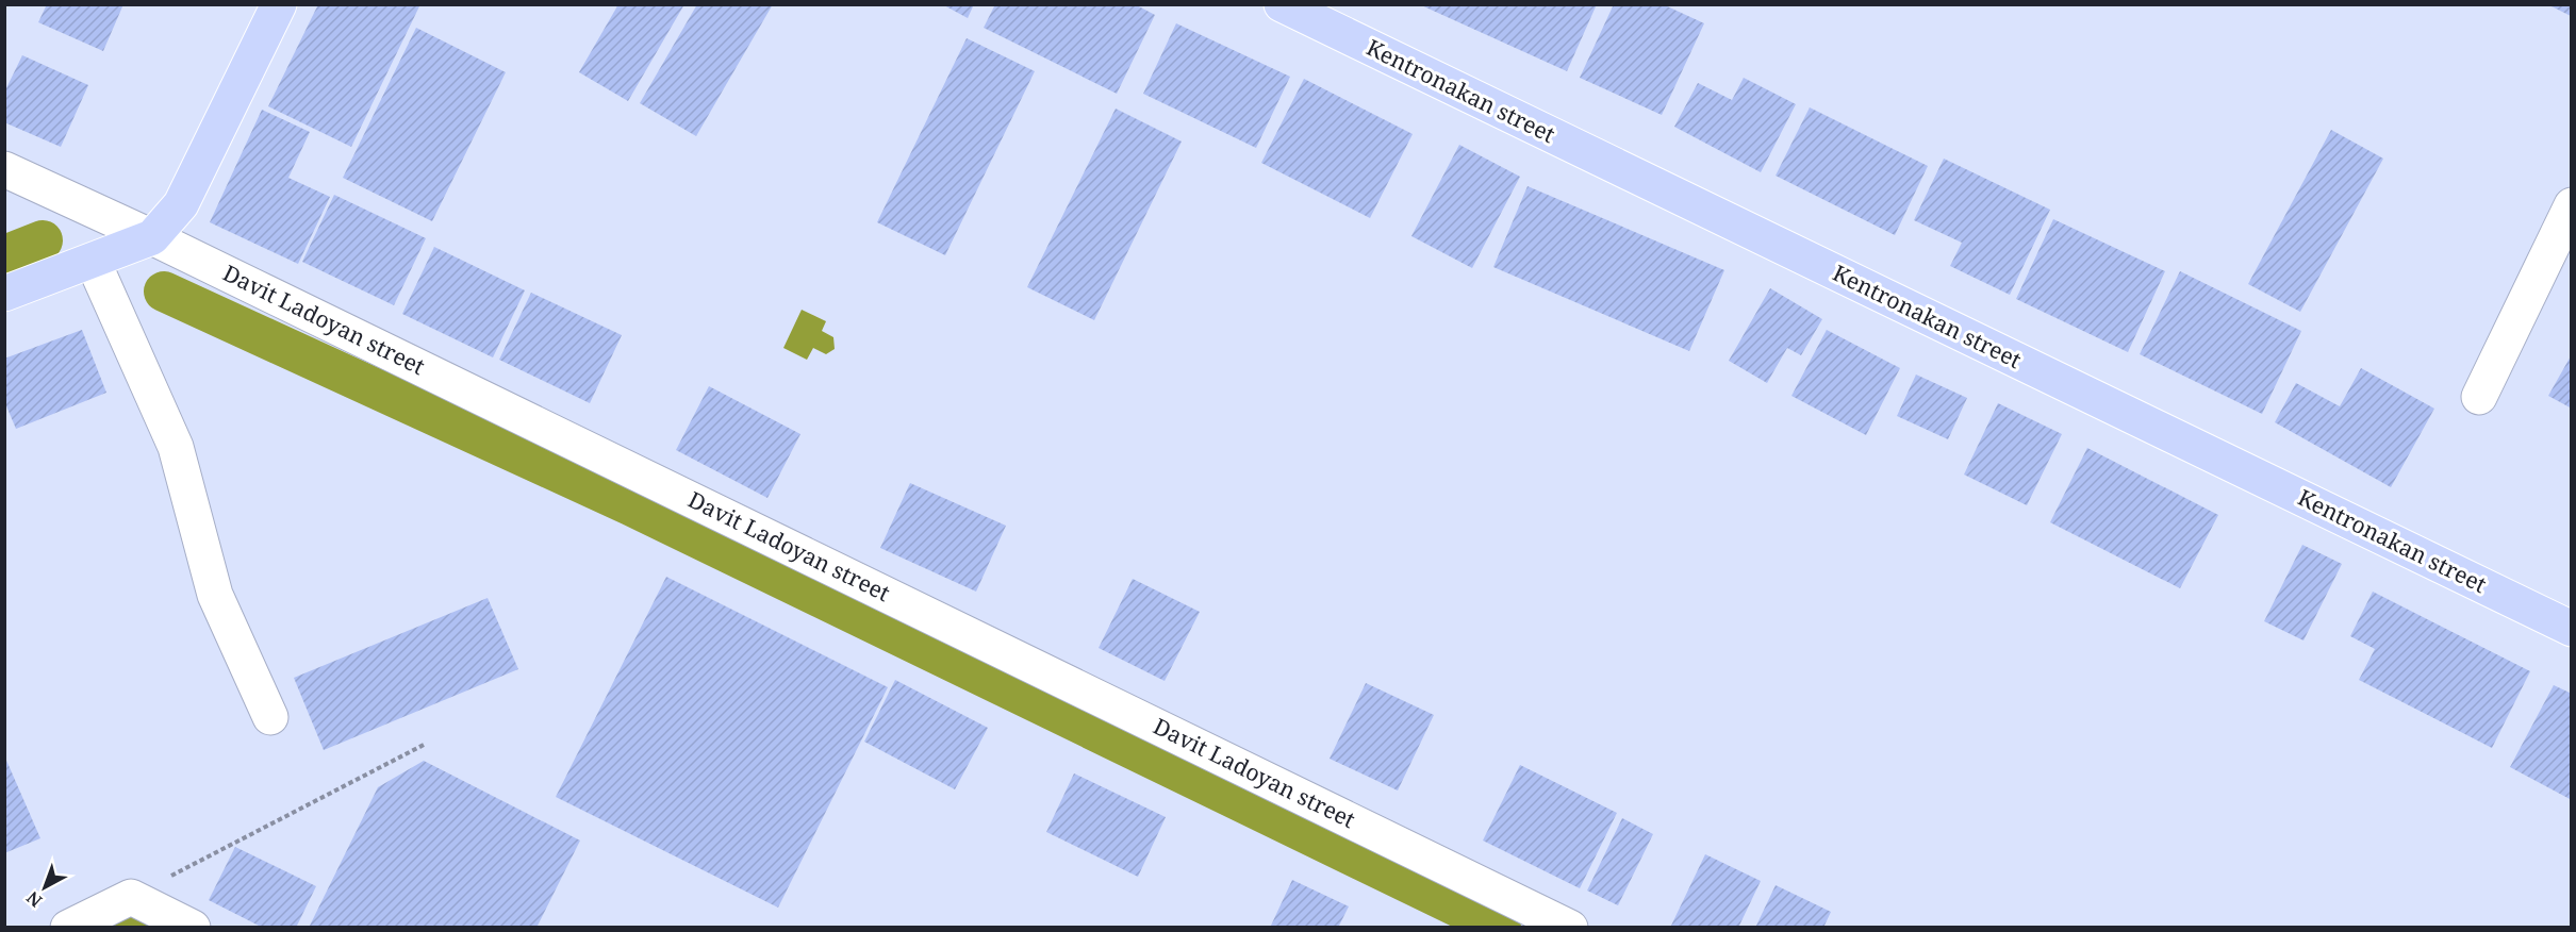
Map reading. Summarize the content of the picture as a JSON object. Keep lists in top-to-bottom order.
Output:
{
  "streets": {
    "main road": ["Kentronakan street"],
    "street": ["Davit Ladoyan street"]
  },
  "north": "bottom left"
}
